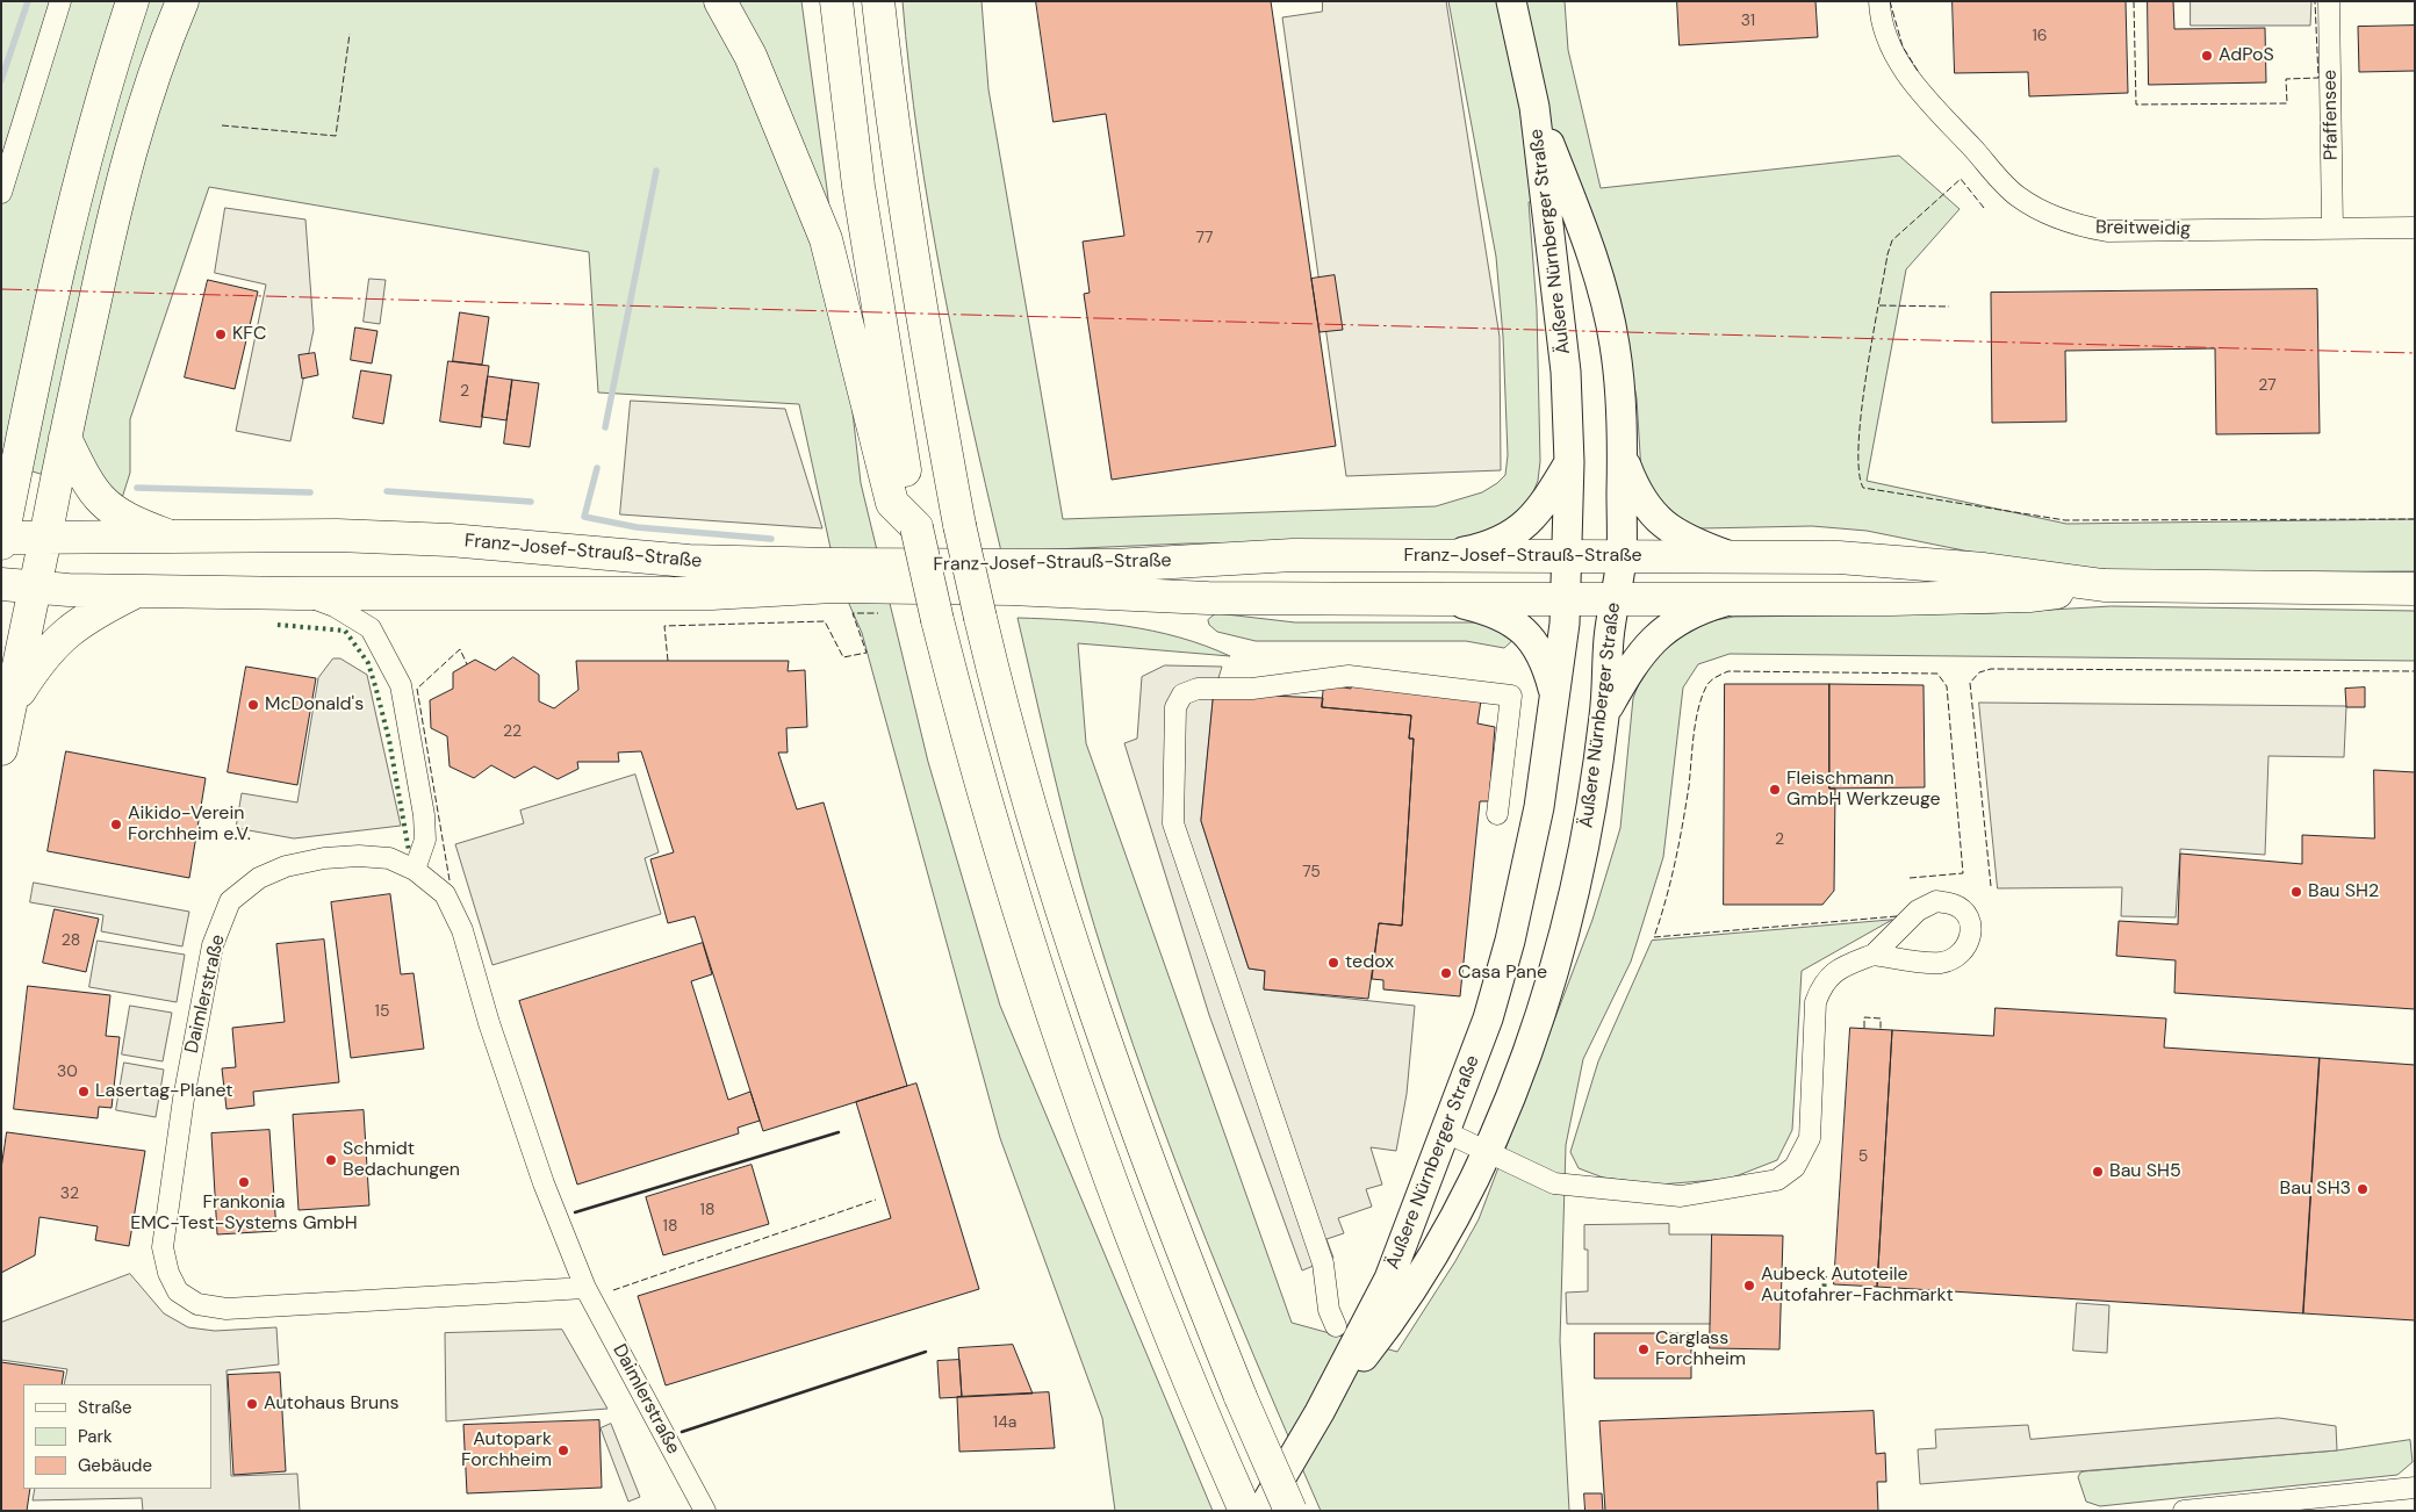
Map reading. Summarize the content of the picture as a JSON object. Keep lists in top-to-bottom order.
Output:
{
  "streets": {
    "main road": ["Äußere Nürnberger Straße", "Franz-Josef-Strauß-Straße"],
    "street": ["Pfaffensee", "Breitweidig", "Daimlerstraße"]
  },
  "crossings": [
    ["Pfaffensee", "Breitweidig"],
    ["Äußere Nürnberger Straße", "Franz-Josef-Strauß-Straße"]
  ],
  "places": [
    "AdPoS",
    "KFC",
    "McDonald's",
    "Fleischmann GmbH Werkzeuge",
    "Aikido-Verein Forchheim e.V.",
    "Bau SH2",
    "tedox",
    "Casa Pane",
    "Lasertag-Planet",
    "Schmidt Bedachungen",
    "Bau SH5",
    "Frankonia EMC-Test-Systems GmbH",
    "Bau SH3",
    "Aubeck Autoteile Autofahrer-Fachmarkt",
    "Carglass Forchheim",
    "Autohaus Bruns",
    "Autopark Forchheim"
  ],
  "house_numbers": [
    "31",
    "16",
    "77",
    "27",
    "2",
    "22",
    "2",
    "75",
    "28",
    "15",
    "30",
    "5",
    "32",
    "18",
    "18",
    "14a"
  ],
  "legend": ["Straße", "Park", "Gebäude"]
}
